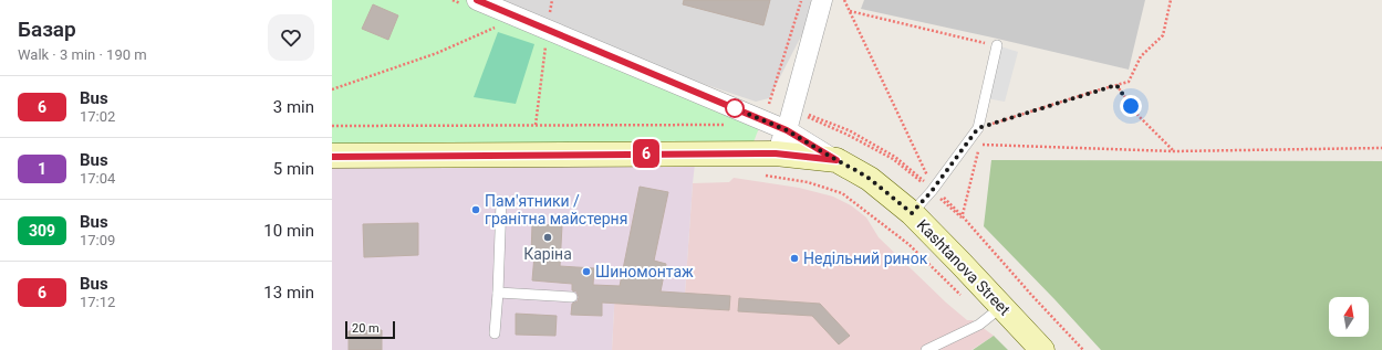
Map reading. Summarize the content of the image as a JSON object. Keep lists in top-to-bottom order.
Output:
{
  "streets": {
    "main road": ["Kashtanova Street"]
  },
  "places": [
    "Пам'ятники / гранітна майстерня",
    "Каріна",
    "Недільний ринок",
    "Шиномонтаж"
  ],
  "lines": ["bus line 6"],
  "scale_bar": "20 m",
  "north": "top",
  "page": {
    "heading": ["Базар", "Walk · 3 min · 190 m"],
    "on_map": "6",
    "list": [
      {
        "mark": "6",
        "name": "Bus",
        "note": "17:02",
        "value": "3 min"
      },
      {
        "mark": "1",
        "name": "Bus",
        "note": "17:04",
        "value": "5 min"
      },
      {
        "mark": "309",
        "name": "Bus",
        "note": "17:09",
        "value": "10 min"
      },
      {
        "mark": "6",
        "name": "Bus",
        "note": "17:12",
        "value": "13 min"
      }
    ],
    "scale": "20 m"
  }
}
